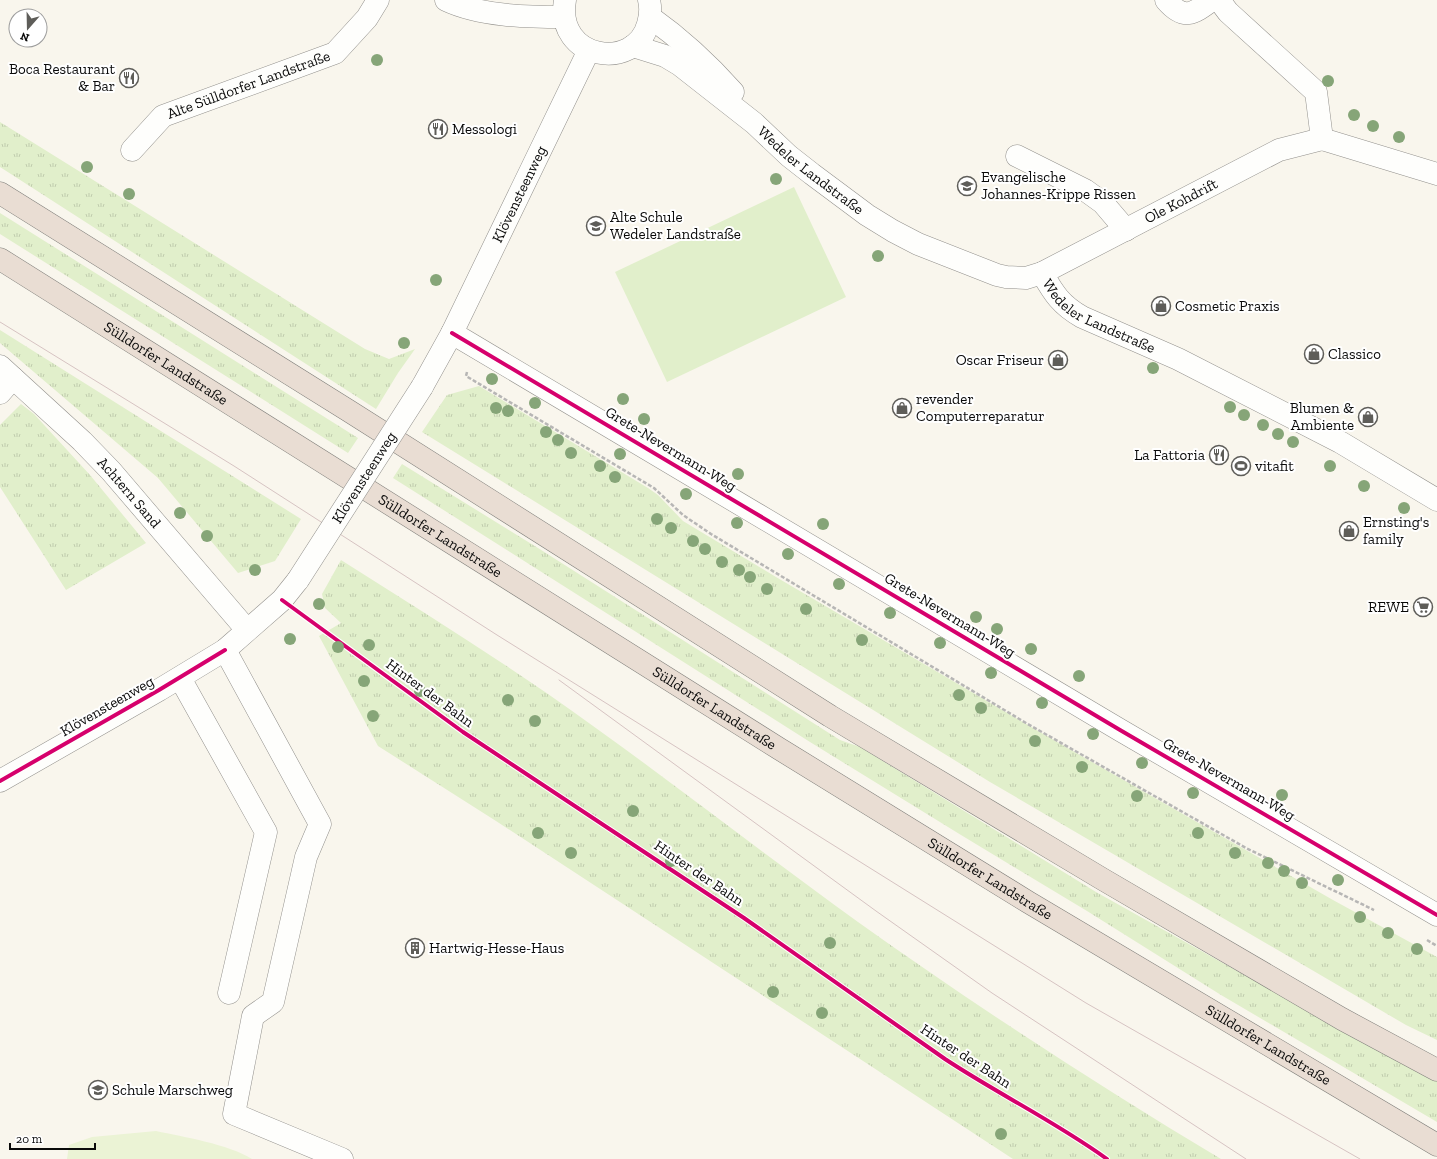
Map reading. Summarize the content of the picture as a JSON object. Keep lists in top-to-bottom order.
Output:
{
  "streets": {
    "highway": ["Sülldorfer Landstraße"],
    "street": [
      "Alte Sülldorfer Landstraße",
      "Wedeler Landstraße",
      "Klövensteenweg",
      "Ole Kohdrift",
      "Grete-Nevermann-Weg",
      "Achtern Sand"
    ],
    "cycle path": ["Hinter der Bahn"]
  },
  "crossings": [
    ["Wedeler Landstraße", "Ole Kohdrift"],
    ["Klövensteenweg", "Grete-Nevermann-Weg"],
    ["Klövensteenweg", "Achtern Sand"]
  ],
  "places": {
    "restaurant": ["Boca Restaurant & Bar", "Messologi", "La Fattoria"],
    "school or university": ["Evangelische Johannes-Krippe Rissen", "Alte Schule Wedeler Landstraße", "Schule Marschweg"],
    "shop": [
      "Cosmetic Praxis",
      "Classico",
      "Oscar Friseur",
      "revender Computerreparatur",
      "Blumen & Ambiente",
      "Ernsting's family"
    ],
    "sports": ["vitafit"],
    "supermarket": ["REWE"],
    "building": ["Hartwig-Hesse-Haus"]
  },
  "scale_bar": "20 m",
  "north": "bottom"
}
